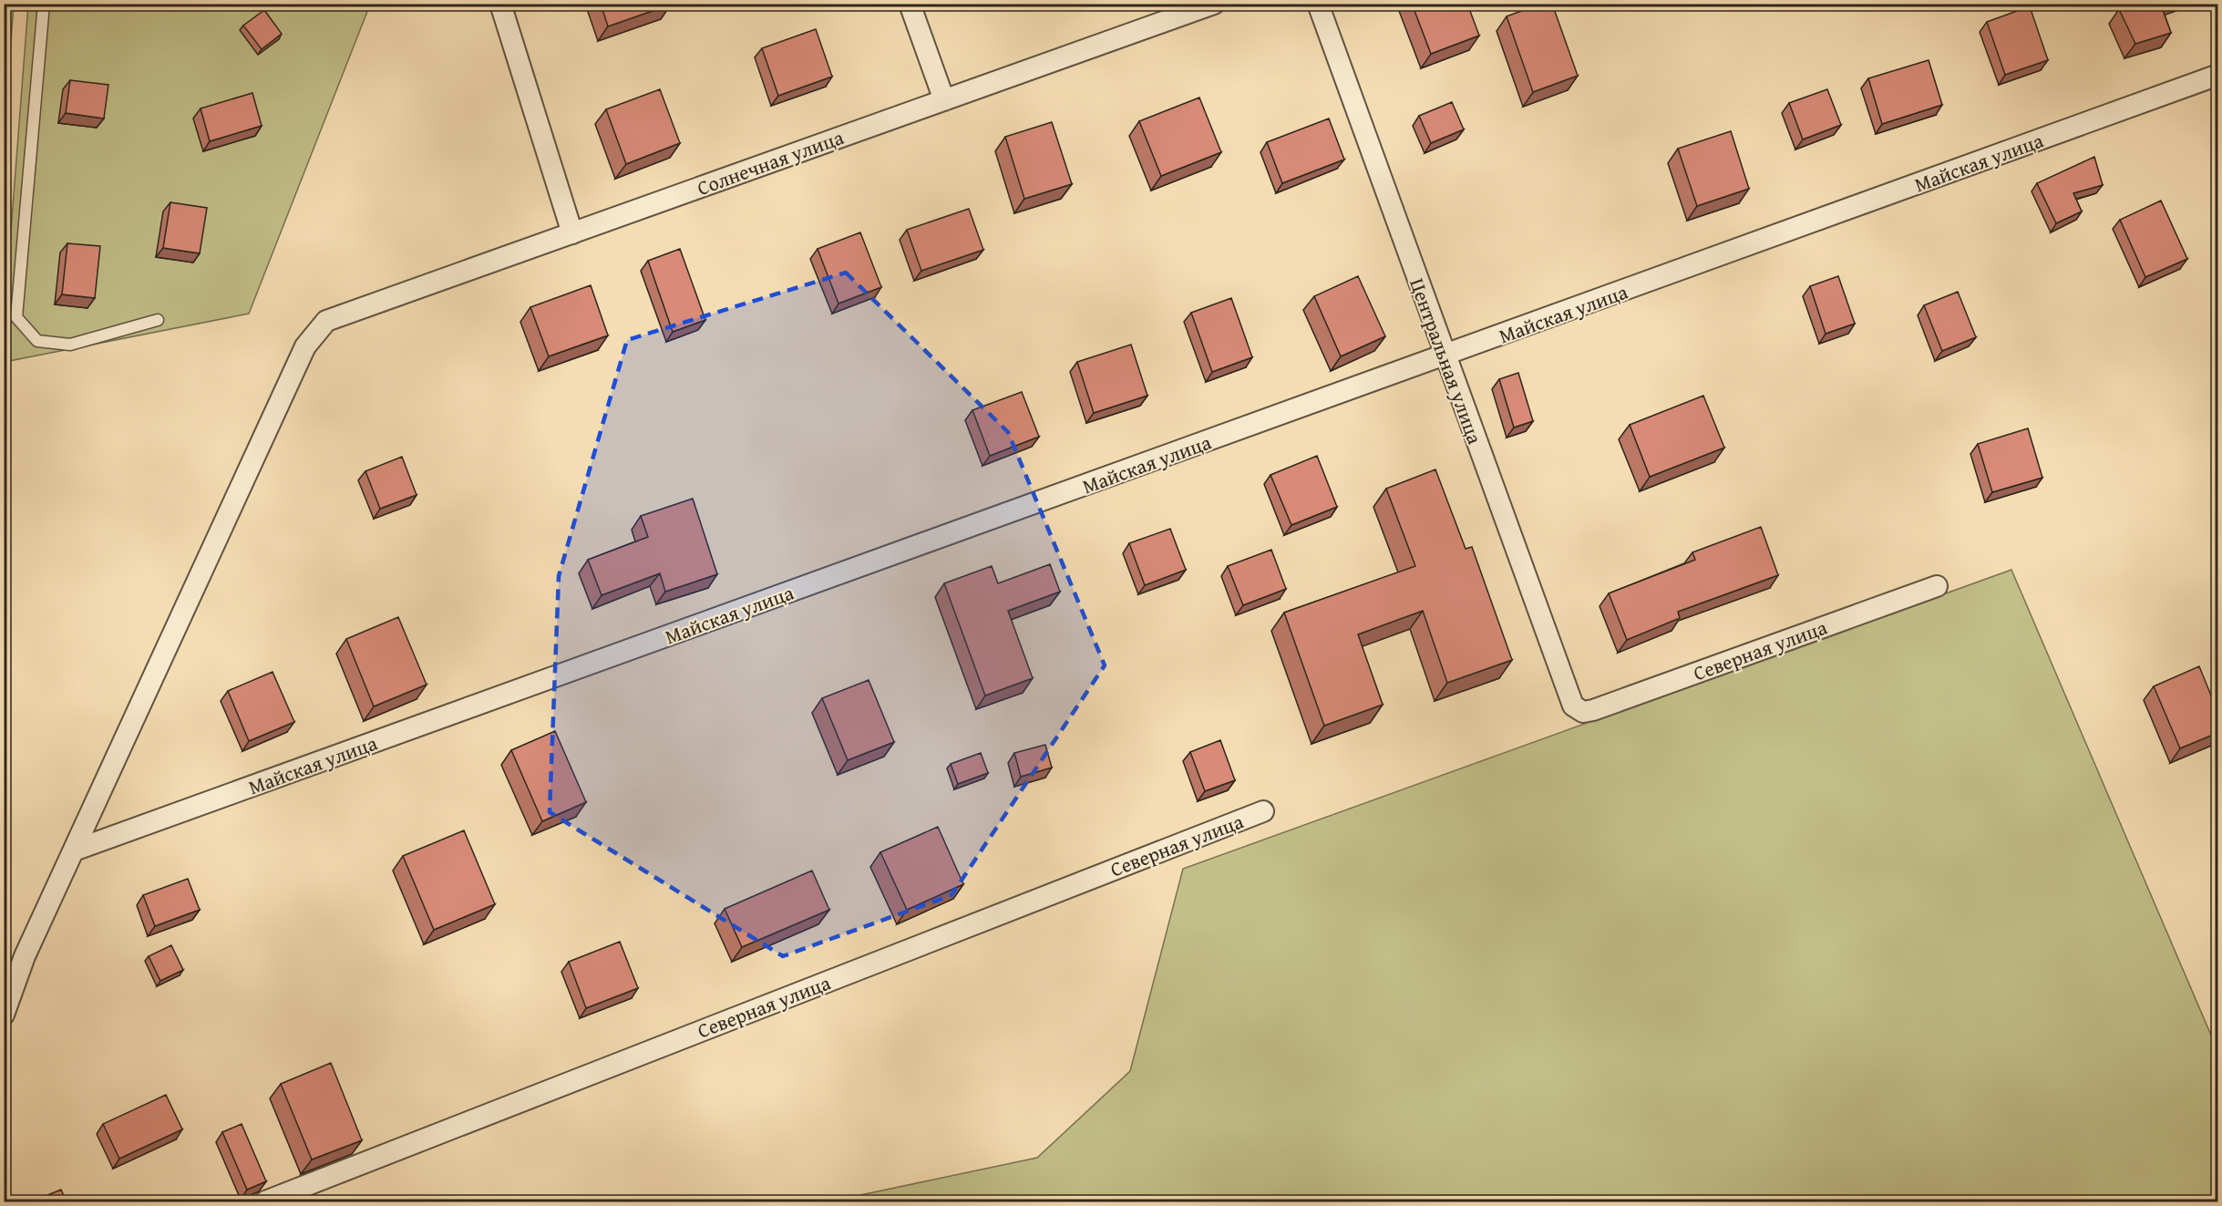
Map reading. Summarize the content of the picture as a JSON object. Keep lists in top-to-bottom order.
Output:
{
  "streets": {
    "street": [
      "Солнечная улица",
      "Майская улица",
      "Центральная улица",
      "Северная улица"
    ]
  },
  "crossings": [
    ["Солнечная улица", "Майская улица"],
    ["Майская улица", "Центральная улица"],
    ["Центральная улица", "Северная улица"]
  ]
}
